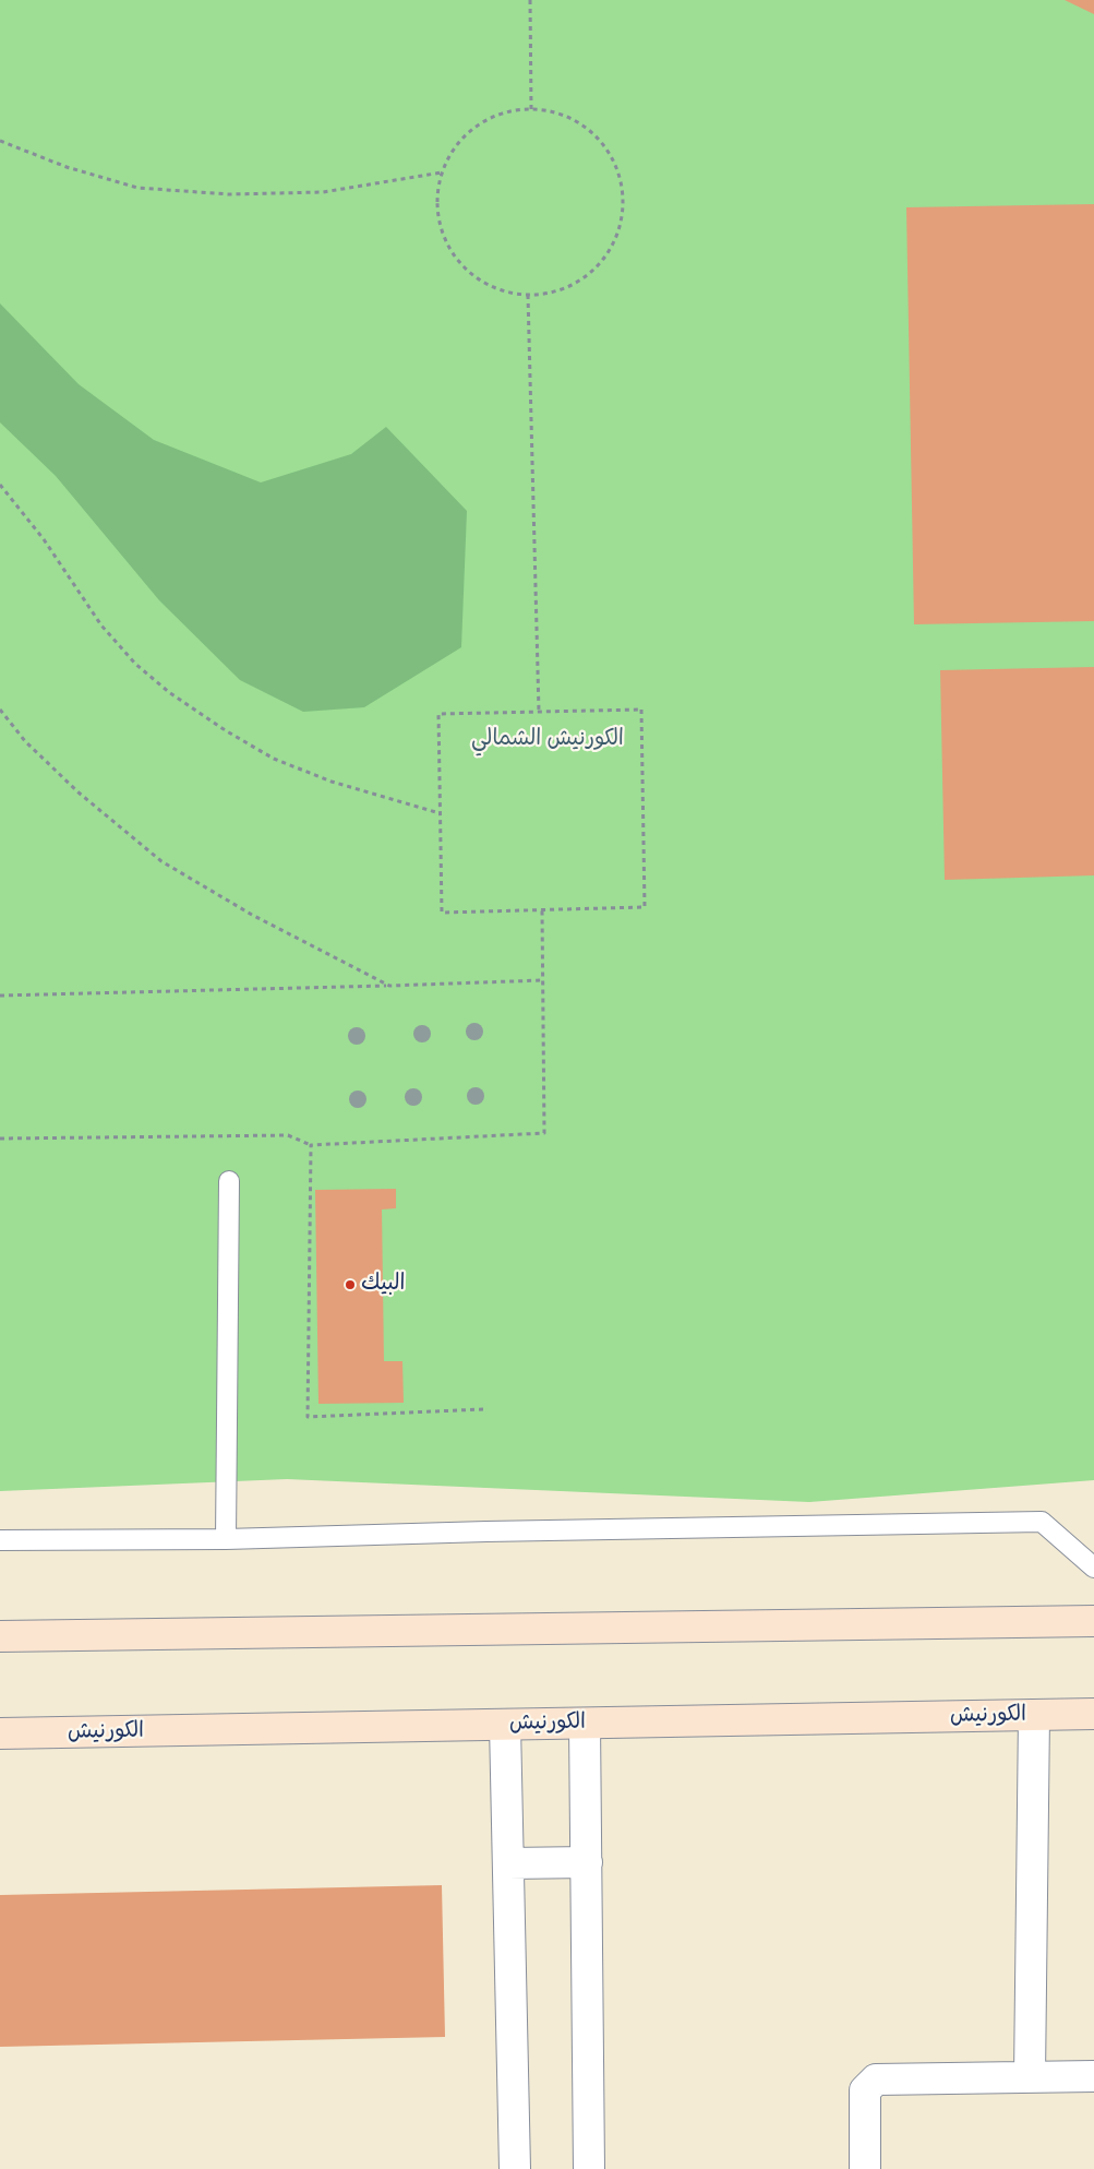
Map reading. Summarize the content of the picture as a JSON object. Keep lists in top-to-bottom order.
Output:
{
  "streets": {
    "main road": ["الكورنيش"]
  },
  "parks": ["الكورنيش الشمالي"],
  "places": ["البيك"]
}
